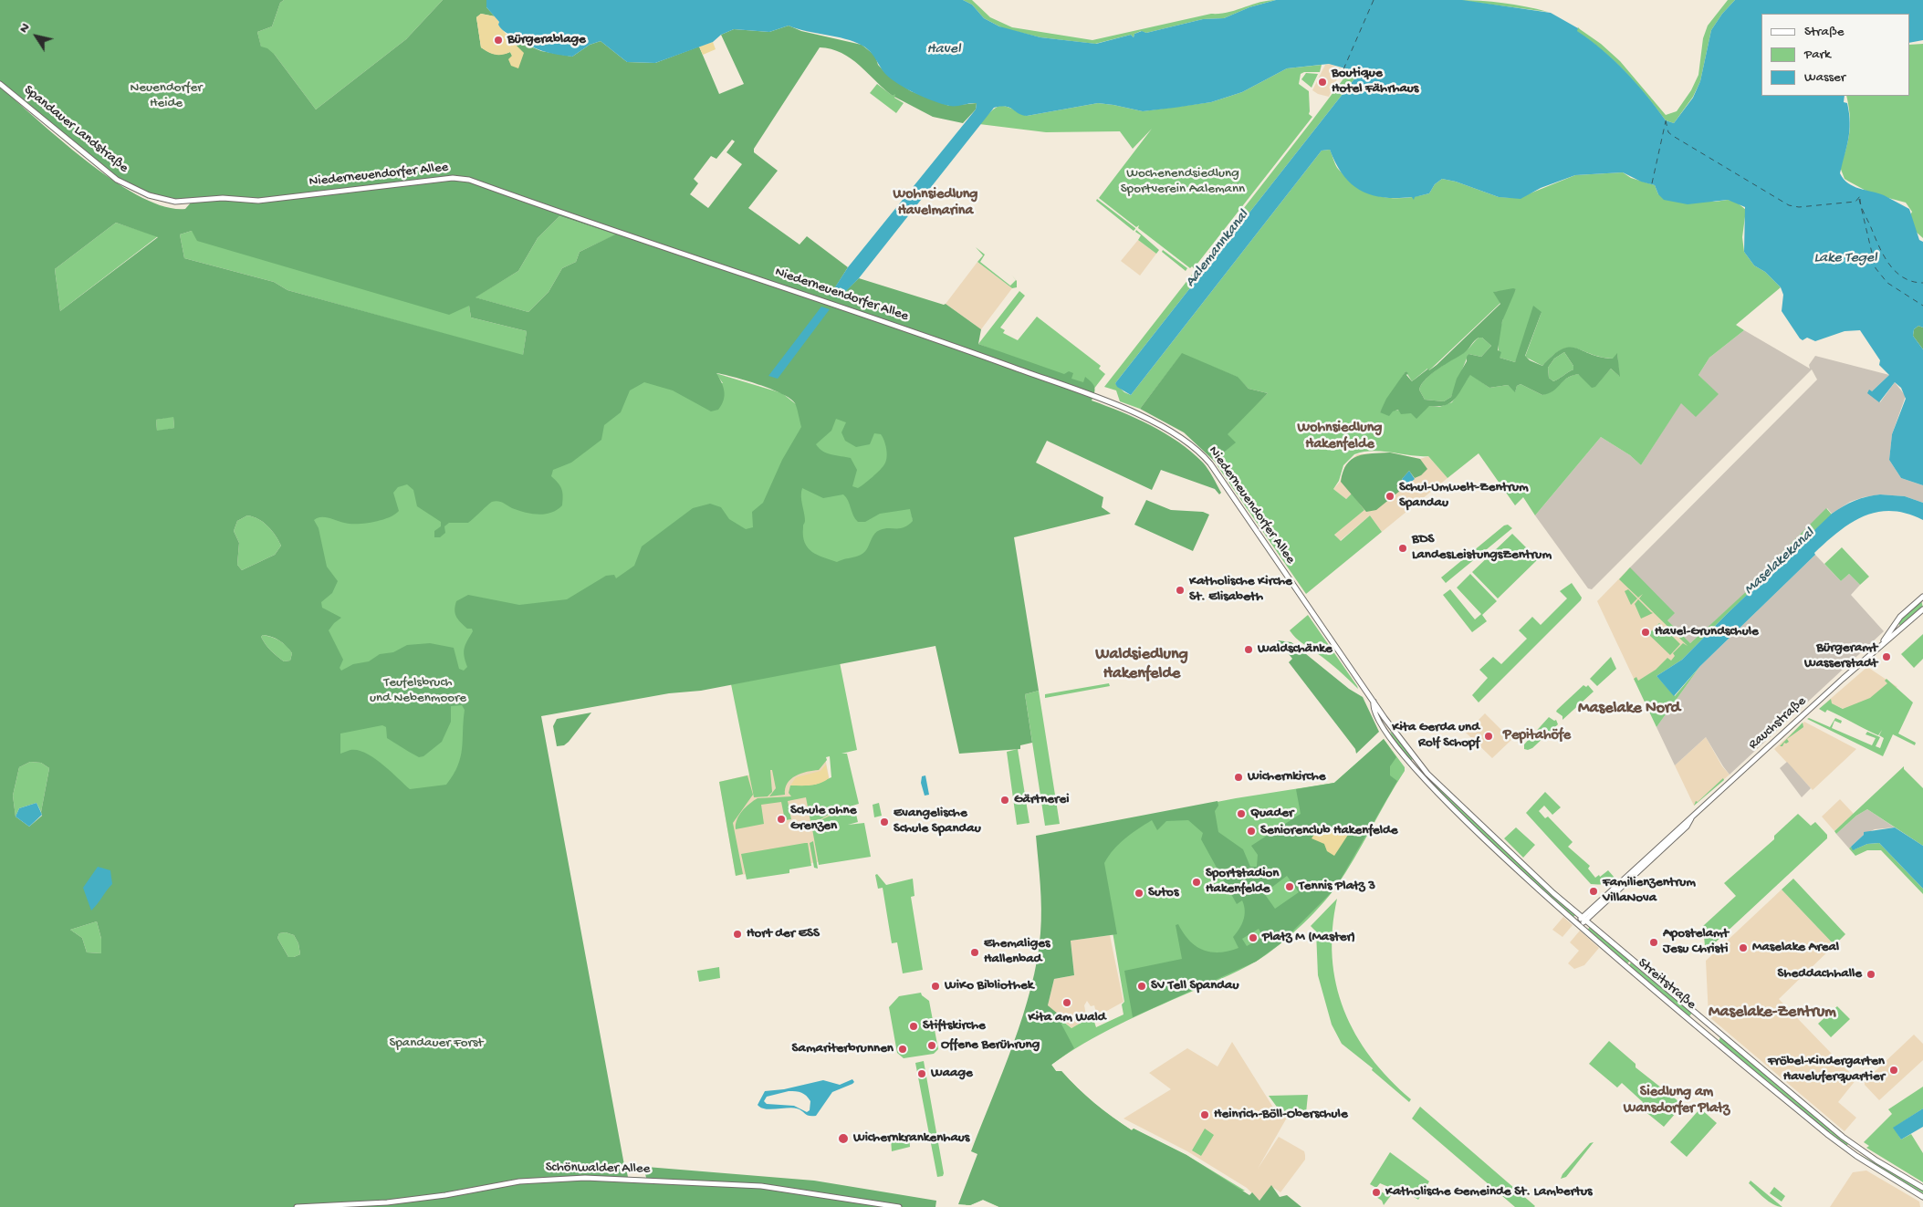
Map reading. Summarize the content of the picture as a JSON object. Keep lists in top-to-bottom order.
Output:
{
  "streets": {
    "main road": [
      "Spandauer Landstraße",
      "Niederneuendorfer Allee",
      "Rauchstraße",
      "Streitstraße",
      "Schönwalder Allee"
    ]
  },
  "crossings": [
    ["Spandauer Landstraße", "Niederneuendorfer Allee"],
    ["Niederneuendorfer Allee", "Streitstraße"],
    ["Rauchstraße", "Streitstraße"]
  ],
  "districts": [
    "Wohnsiedlung Havelmarina",
    "Wohnsiedlung Hakenfelde",
    "Waldsiedlung Hakenfelde",
    "Maselake Nord",
    "Pepitahöfe",
    "Maselake-Zentrum",
    "Siedlung am Wansdorfer Platz"
  ],
  "water": [
    "Havel",
    "Aalemannkanal",
    "Lake Tegel",
    "Maselakekanal"
  ],
  "parks": [
    "Neuendorfer Heide",
    "Wochenendsiedlung Sportverein Aalemann",
    "Teufelsbruch und Nebenmoore",
    "Spandauer Forst"
  ],
  "places": [
    "Bürgerablage",
    "Boutique Hotel Fährhaus",
    "Schul-Umwelt-Zentrum Spandau",
    "BDS LandesLeistungsZentrum",
    "Katholische Kirche St. Elisabeth",
    "Havel-Grundschule",
    "Waldschänke",
    "Bürgeramt Wasserstadt",
    "Kita Gerda und Rolf Schopf",
    "Wichernkirche",
    "Gärtnerei",
    "Quader",
    "Schule ohne Grenzen",
    "Evangelische Schule Spandau",
    "Seniorenclub Hakenfelde",
    "Sportstadion Hakenfelde",
    "Tennis Platz 3",
    "Familienzentrum VillaNova",
    "Sutos",
    "Hort der ESS",
    "Platz M (Master)",
    "Apostelamt Jesu Christi",
    "Maselake Areal",
    "Ehemaliges Hallenbad",
    "Sheddachhalle",
    "WiKo Bibliothek",
    "SV Tell Spandau",
    "Kita am Wald",
    "Stiftskirche",
    "Offene Berührung",
    "Samariterbrunnen",
    "Fröbel-Kindergarten Haveluferquartier",
    "Waage",
    "Heinrich-Böll-Oberschule",
    "Wichernkrankenhaus",
    "Katholische Gemeinde St. Lambertus"
  ],
  "legend": ["Straße", "Park", "Wasser"],
  "north": "top left"
}
